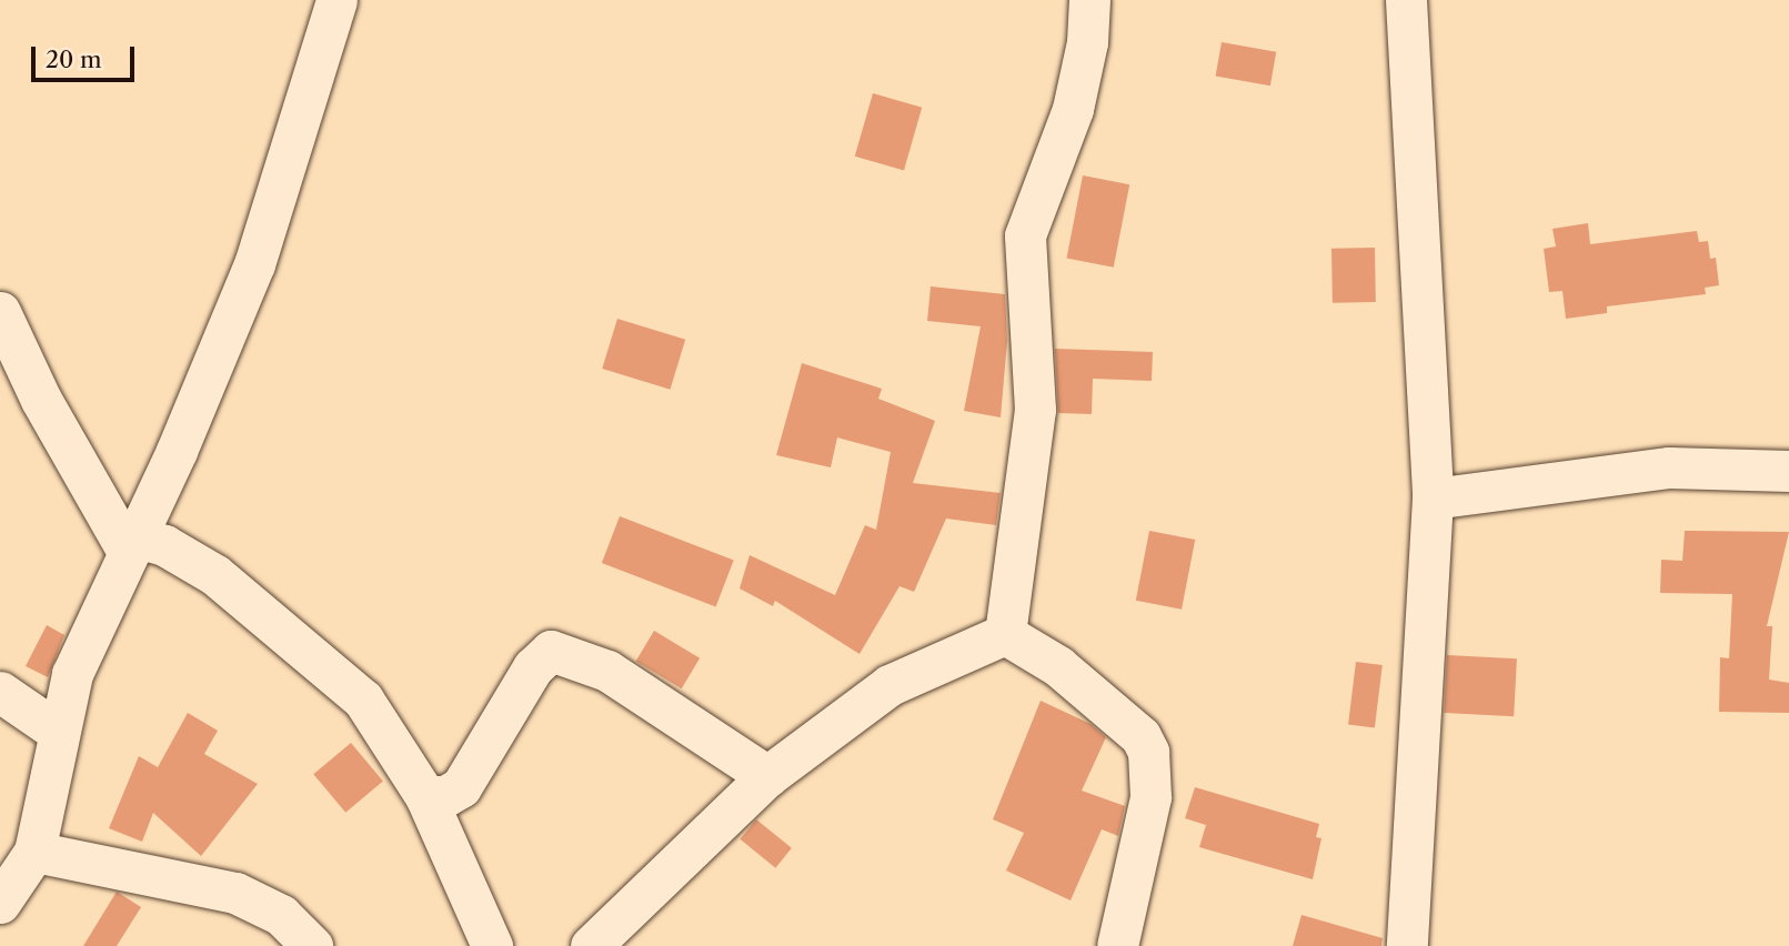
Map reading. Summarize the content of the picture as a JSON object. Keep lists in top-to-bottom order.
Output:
{
  "scale_bar": "20 m"
}
